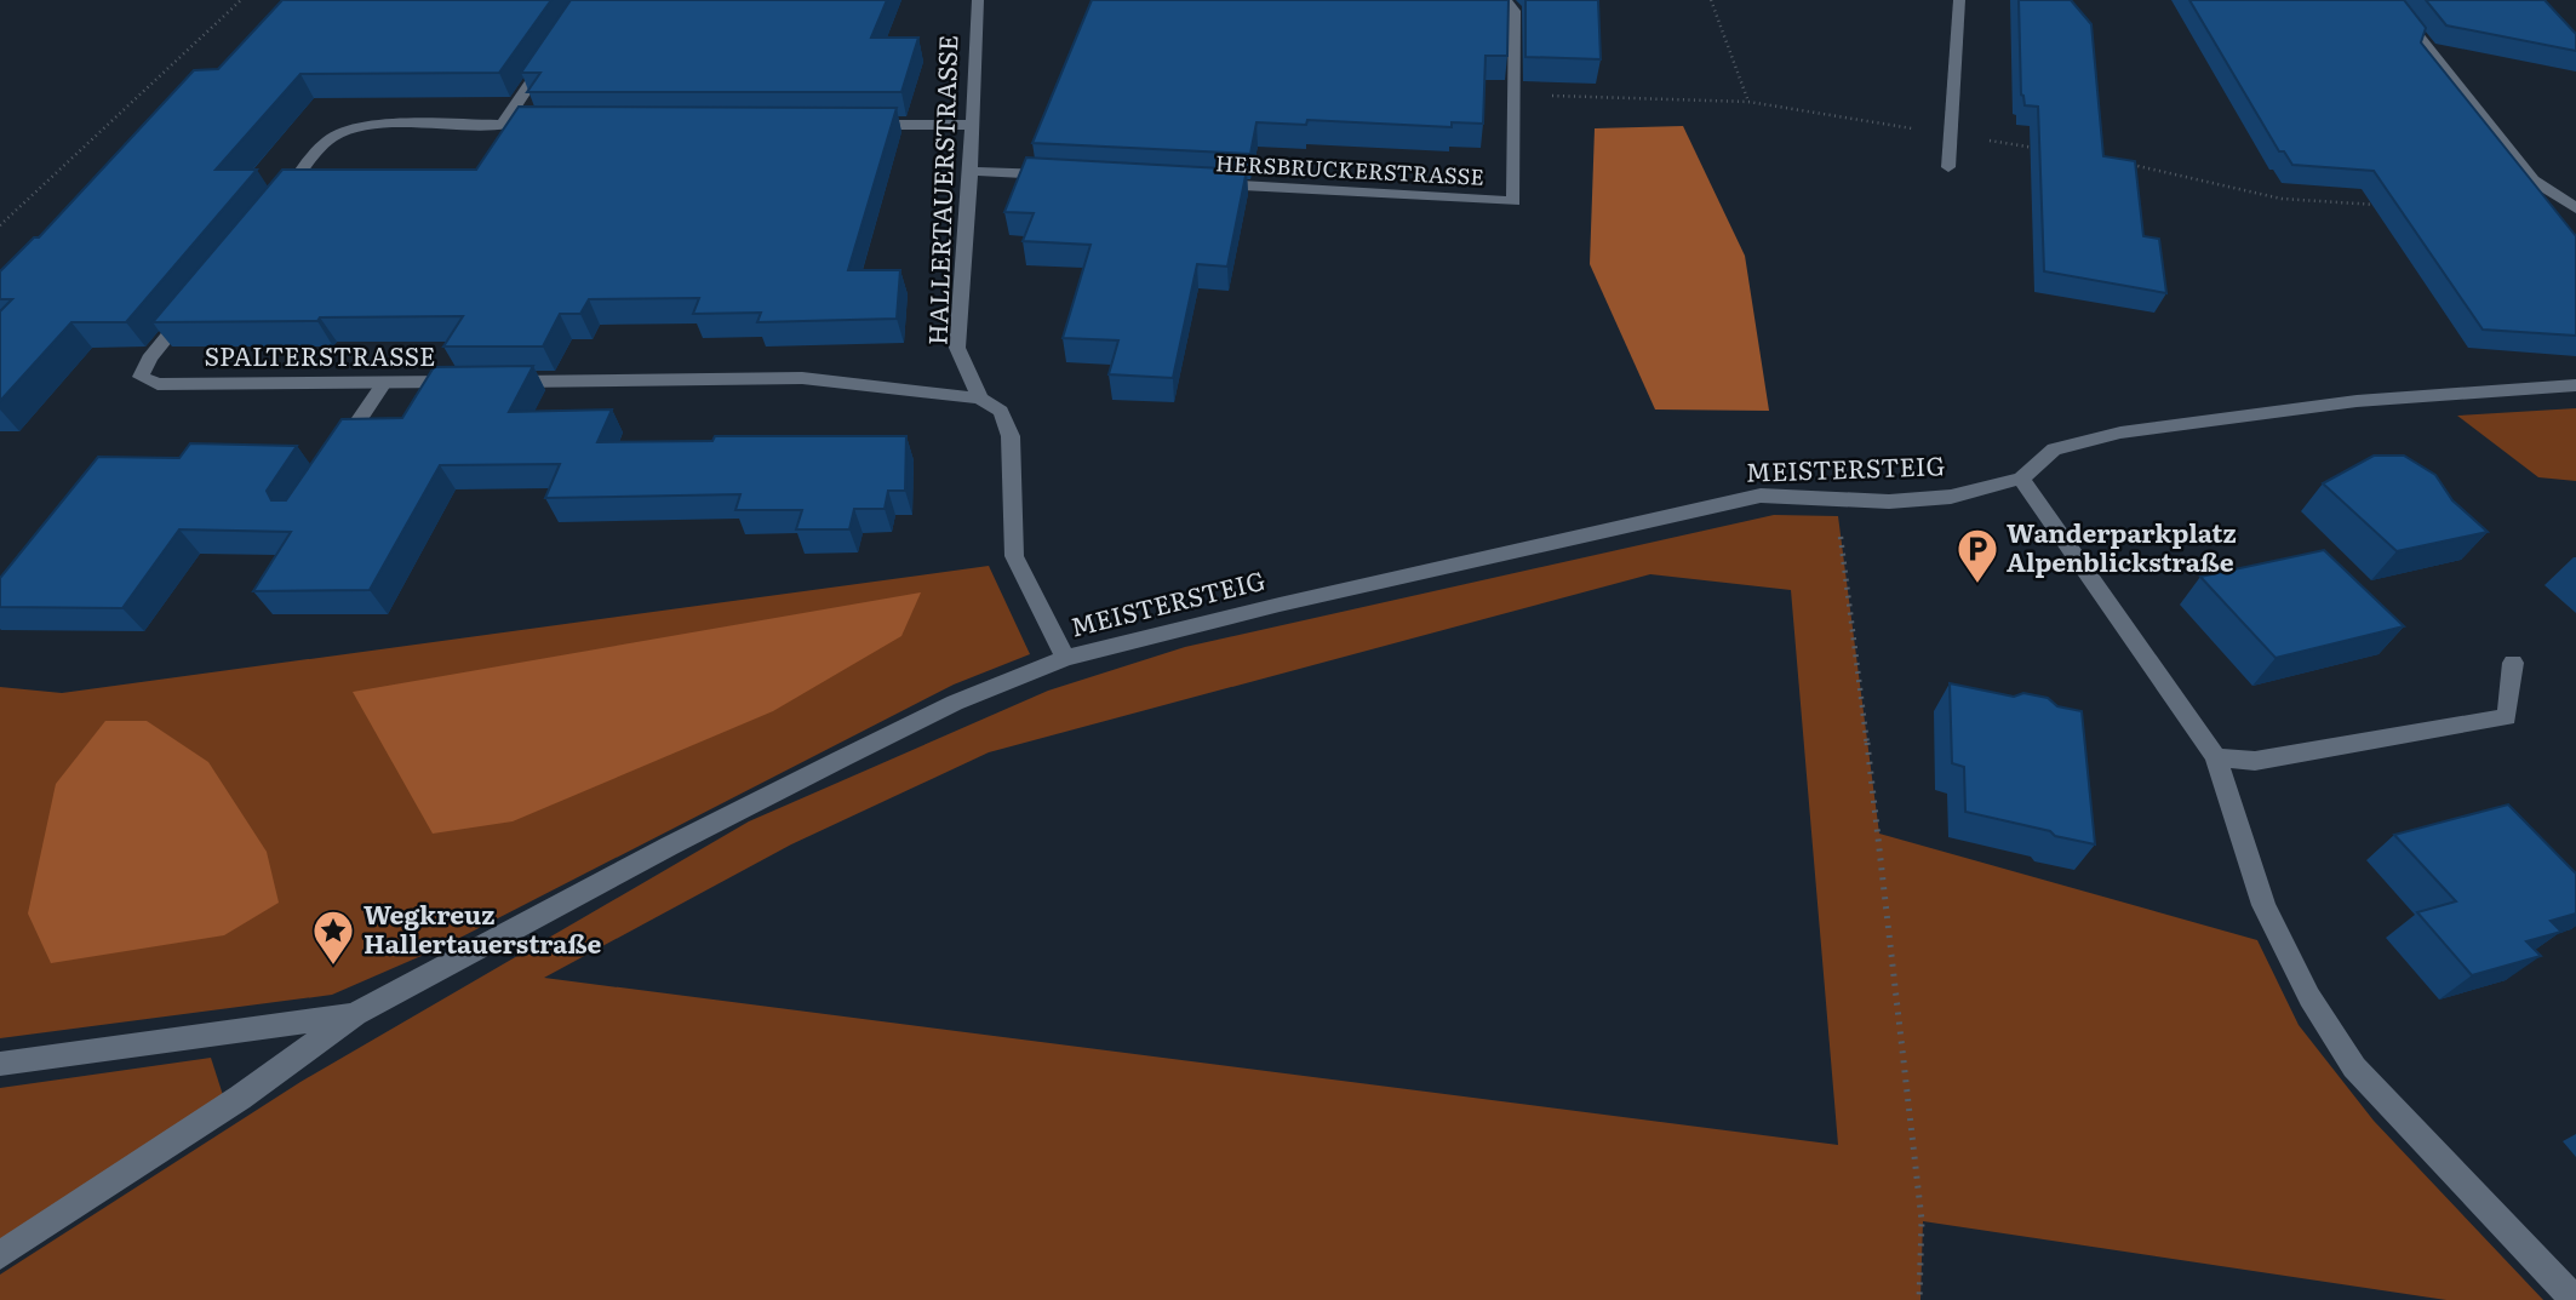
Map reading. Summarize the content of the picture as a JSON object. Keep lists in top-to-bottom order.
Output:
{
  "streets": {
    "street": [
      "HERSBRUCKERSTRASSE",
      "HALLERTAUERSTRASSE",
      "SPALTERSTRASSE",
      "MEISTERSTEIG"
    ]
  },
  "crossings": [
    ["HALLERTAUERSTRASSE", "MEISTERSTEIG"]
  ],
  "places": {
    "parking": ["Wanderparkplatz Alpenblickstraße"],
    "place": ["Wegkreuz Hallertauerstraße"]
  }
}
